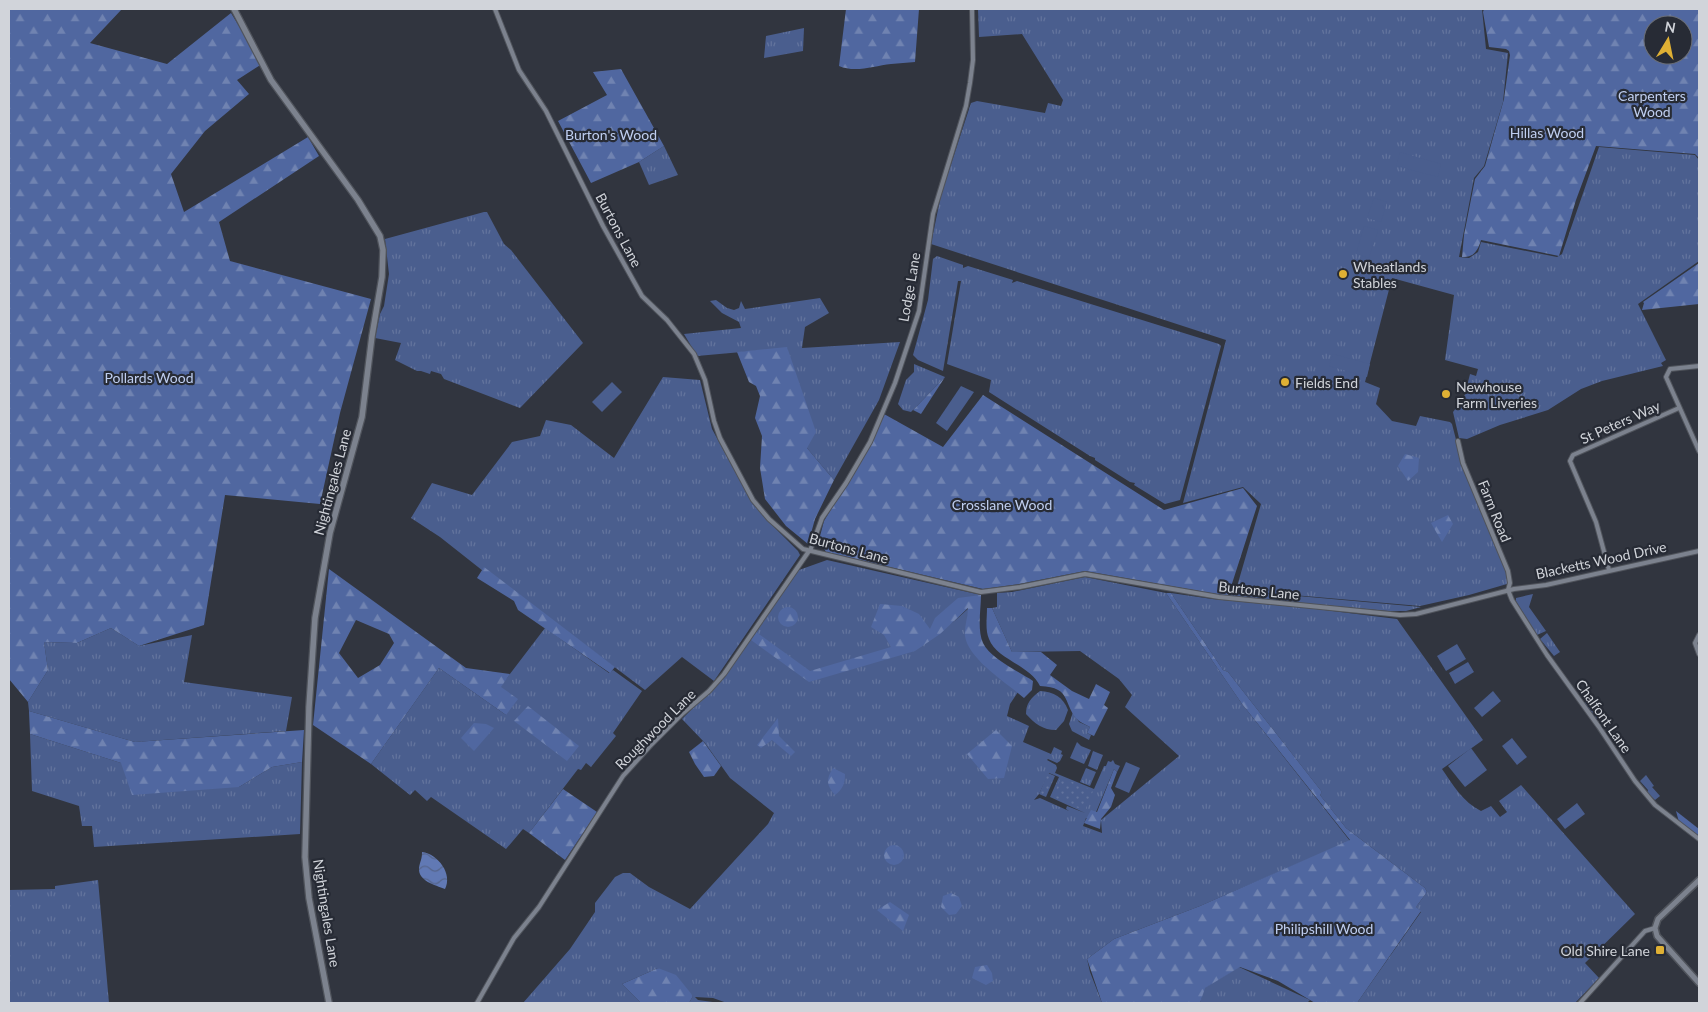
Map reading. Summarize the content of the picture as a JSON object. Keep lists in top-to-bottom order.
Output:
{
  "streets": {
    "main road": ["Nightingales Lane"],
    "street": [
      "Burtons Lane",
      "Lodge Lane",
      "St Peters Way",
      "Farm Road",
      "Blacketts Wood Drive",
      "Chalfont Lane",
      "Roughwood Lane"
    ]
  },
  "crossings": [
    ["Burtons Lane", "Lodge Lane"],
    ["Burtons Lane", "Farm Road"],
    ["Burtons Lane", "Blacketts Wood Drive"],
    ["Burtons Lane", "Chalfont Lane"],
    ["Burtons Lane", "Roughwood Lane"],
    ["Lodge Lane", "Roughwood Lane"],
    ["St Peters Way", "Blacketts Wood Drive"],
    ["Farm Road", "Blacketts Wood Drive"],
    ["Farm Road", "Chalfont Lane"],
    ["Blacketts Wood Drive", "Chalfont Lane"]
  ],
  "parks": [
    "Carpenters Wood",
    "Hillas Wood",
    "Burton's Wood",
    "Pollards Wood",
    "Crosslane Wood",
    "Philipshill Wood"
  ],
  "places": {
    "other": ["Wheatlands Stables", "Fields End", "Newhouse Farm Liveries"],
    "transit": ["Old Shire Lane"]
  },
  "north": "top"
}
